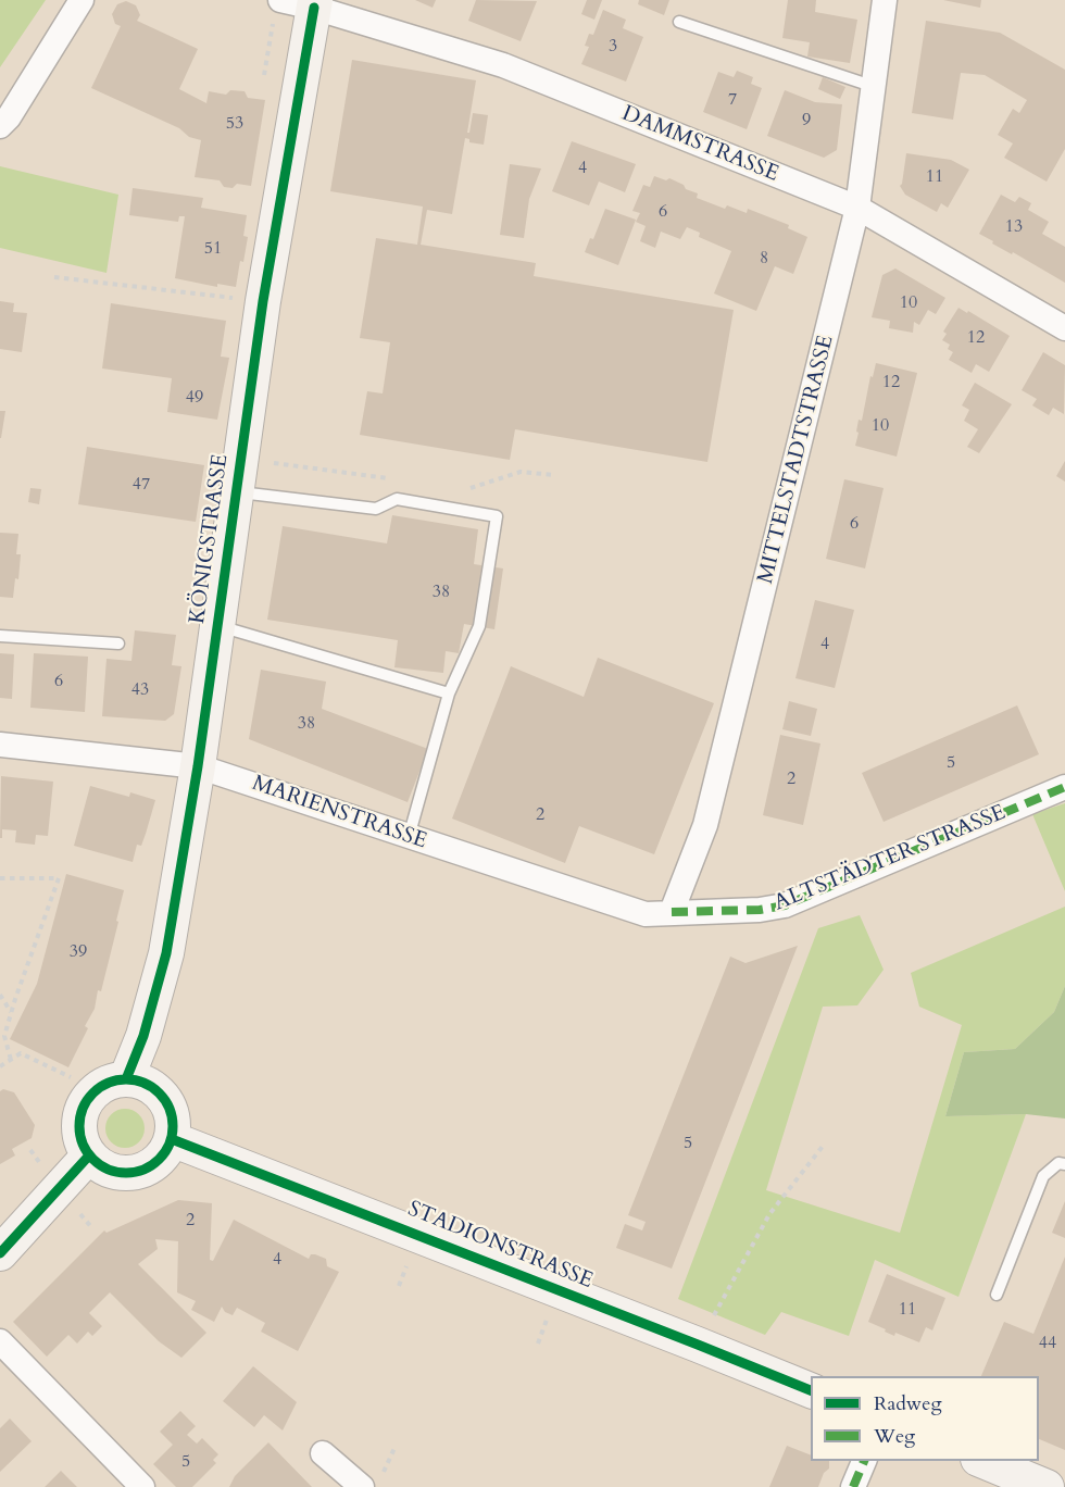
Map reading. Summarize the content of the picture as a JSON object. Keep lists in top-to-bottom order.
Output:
{
  "streets": {
    "street": [
      "DAMMSTRASSE",
      "MITTELSTADTSTRASSE",
      "KÖNIGSTRASSE",
      "MARIENSTRASSE",
      "ALTSTÄDTER STRASSE",
      "STADIONSTRASSE"
    ]
  },
  "crossings": [
    ["DAMMSTRASSE", "MITTELSTADTSTRASSE"],
    ["DAMMSTRASSE", "KÖNIGSTRASSE"],
    ["MITTELSTADTSTRASSE", "MARIENSTRASSE"],
    ["MITTELSTADTSTRASSE", "ALTSTÄDTER STRASSE"],
    ["KÖNIGSTRASSE", "MARIENSTRASSE"],
    ["KÖNIGSTRASSE", "STADIONSTRASSE"],
    ["MARIENSTRASSE", "ALTSTÄDTER STRASSE"]
  ],
  "house_numbers": [
    "3",
    "7",
    "9",
    "53",
    "4",
    "11",
    "6",
    "13",
    "51",
    "8",
    "10",
    "12",
    "12",
    "49",
    "10",
    "47",
    "6",
    "38",
    "4",
    "6",
    "43",
    "38",
    "5",
    "2",
    "2",
    "39",
    "5",
    "2",
    "4",
    "11",
    "44",
    "5"
  ],
  "legend": ["Radweg", "Weg"]
}
